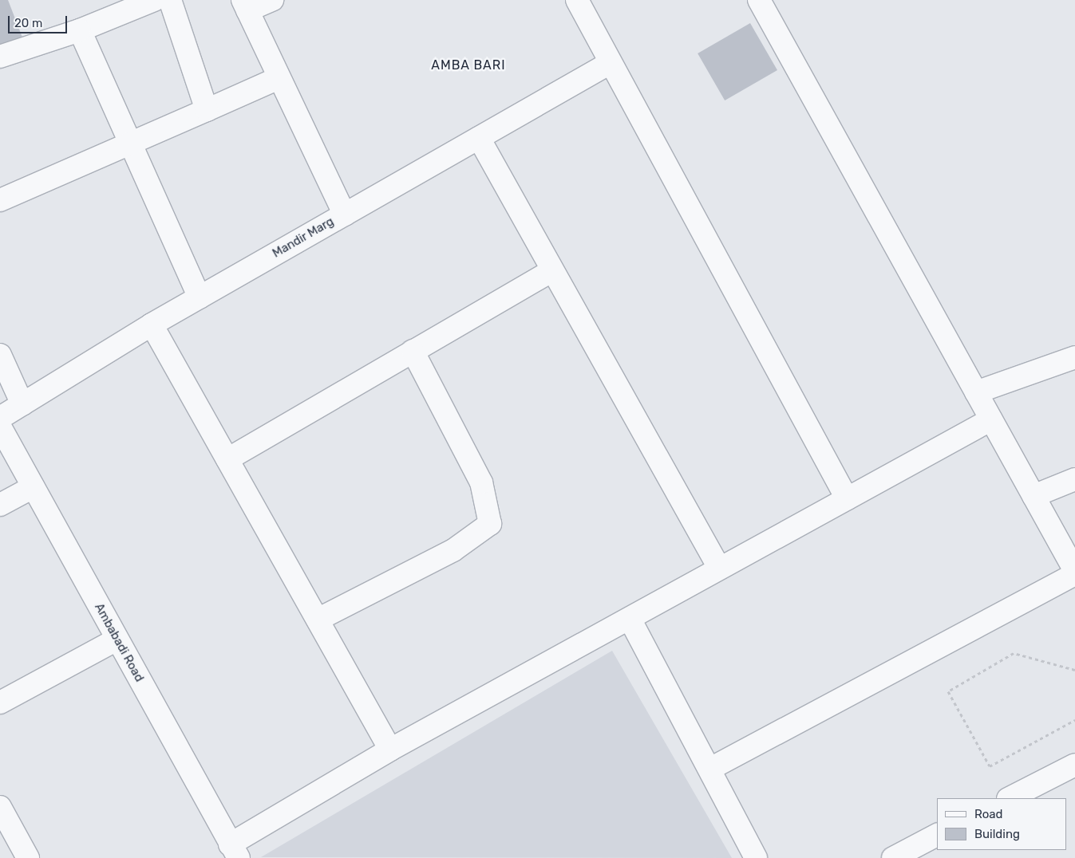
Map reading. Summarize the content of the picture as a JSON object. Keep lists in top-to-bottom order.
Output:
{
  "streets": {
    "street": ["Mandir Marg", "Ambabadi Road"]
  },
  "districts": ["AMBA BARI"],
  "legend": ["Road", "Building"],
  "scale_bar": "20 m"
}
